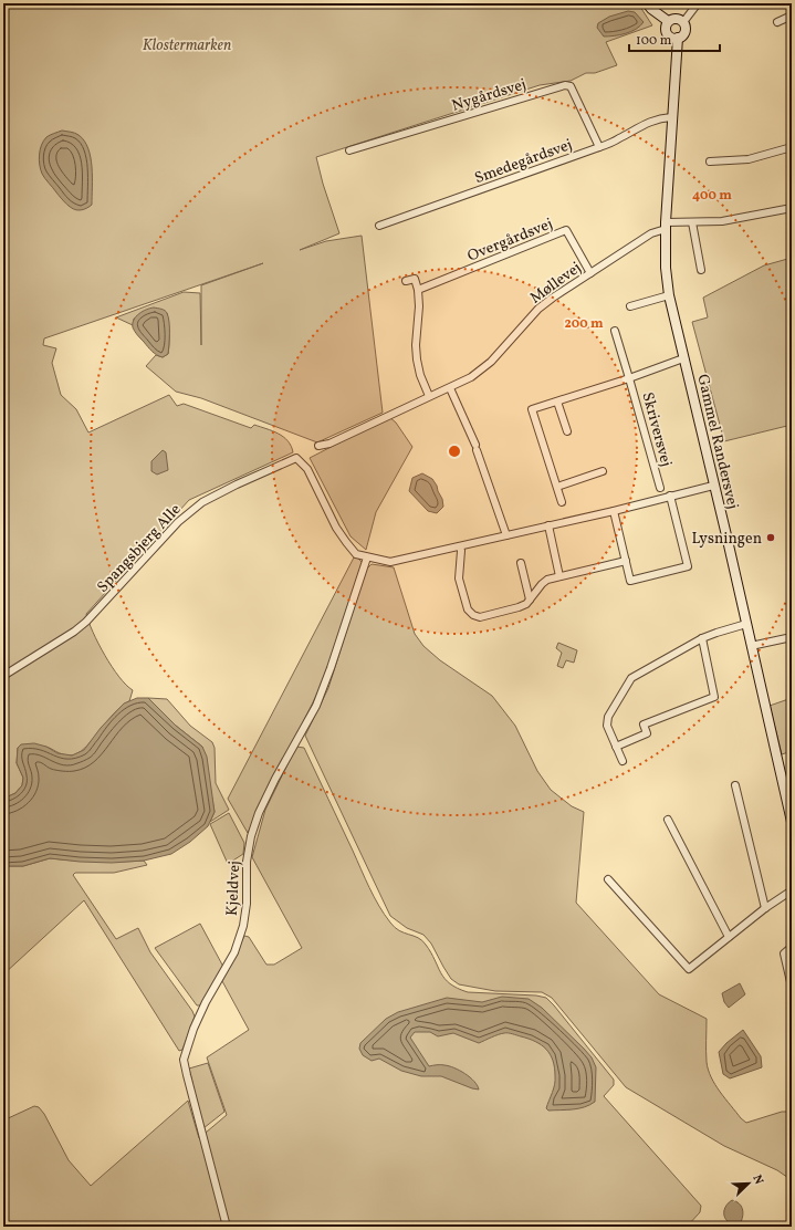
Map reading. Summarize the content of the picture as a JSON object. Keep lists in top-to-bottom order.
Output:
{
  "streets": {
    "street": [
      "Nygårdsvej",
      "Smedegårdsvej",
      "Overgårdsvej",
      "Møllevej",
      "Skriversvej",
      "Gammel Randersvej",
      "Spangsbjerg Alle",
      "Kjeldvej"
    ]
  },
  "crossings": [
    ["Nygårdsvej", "Smedegårdsvej"],
    ["Smedegårdsvej", "Gammel Randersvej"],
    ["Overgårdsvej", "Møllevej"],
    ["Møllevej", "Gammel Randersvej"],
    ["Skriversvej", "Gammel Randersvej"],
    ["Gammel Randersvej", "Spangsbjerg Alle"],
    ["Spangsbjerg Alle", "Kjeldvej"]
  ],
  "parks": ["Klostermarken"],
  "places": ["Lysningen"],
  "scale_bar": "100 m",
  "north": "top right",
  "rings": ["400 m", "200 m"]
}
